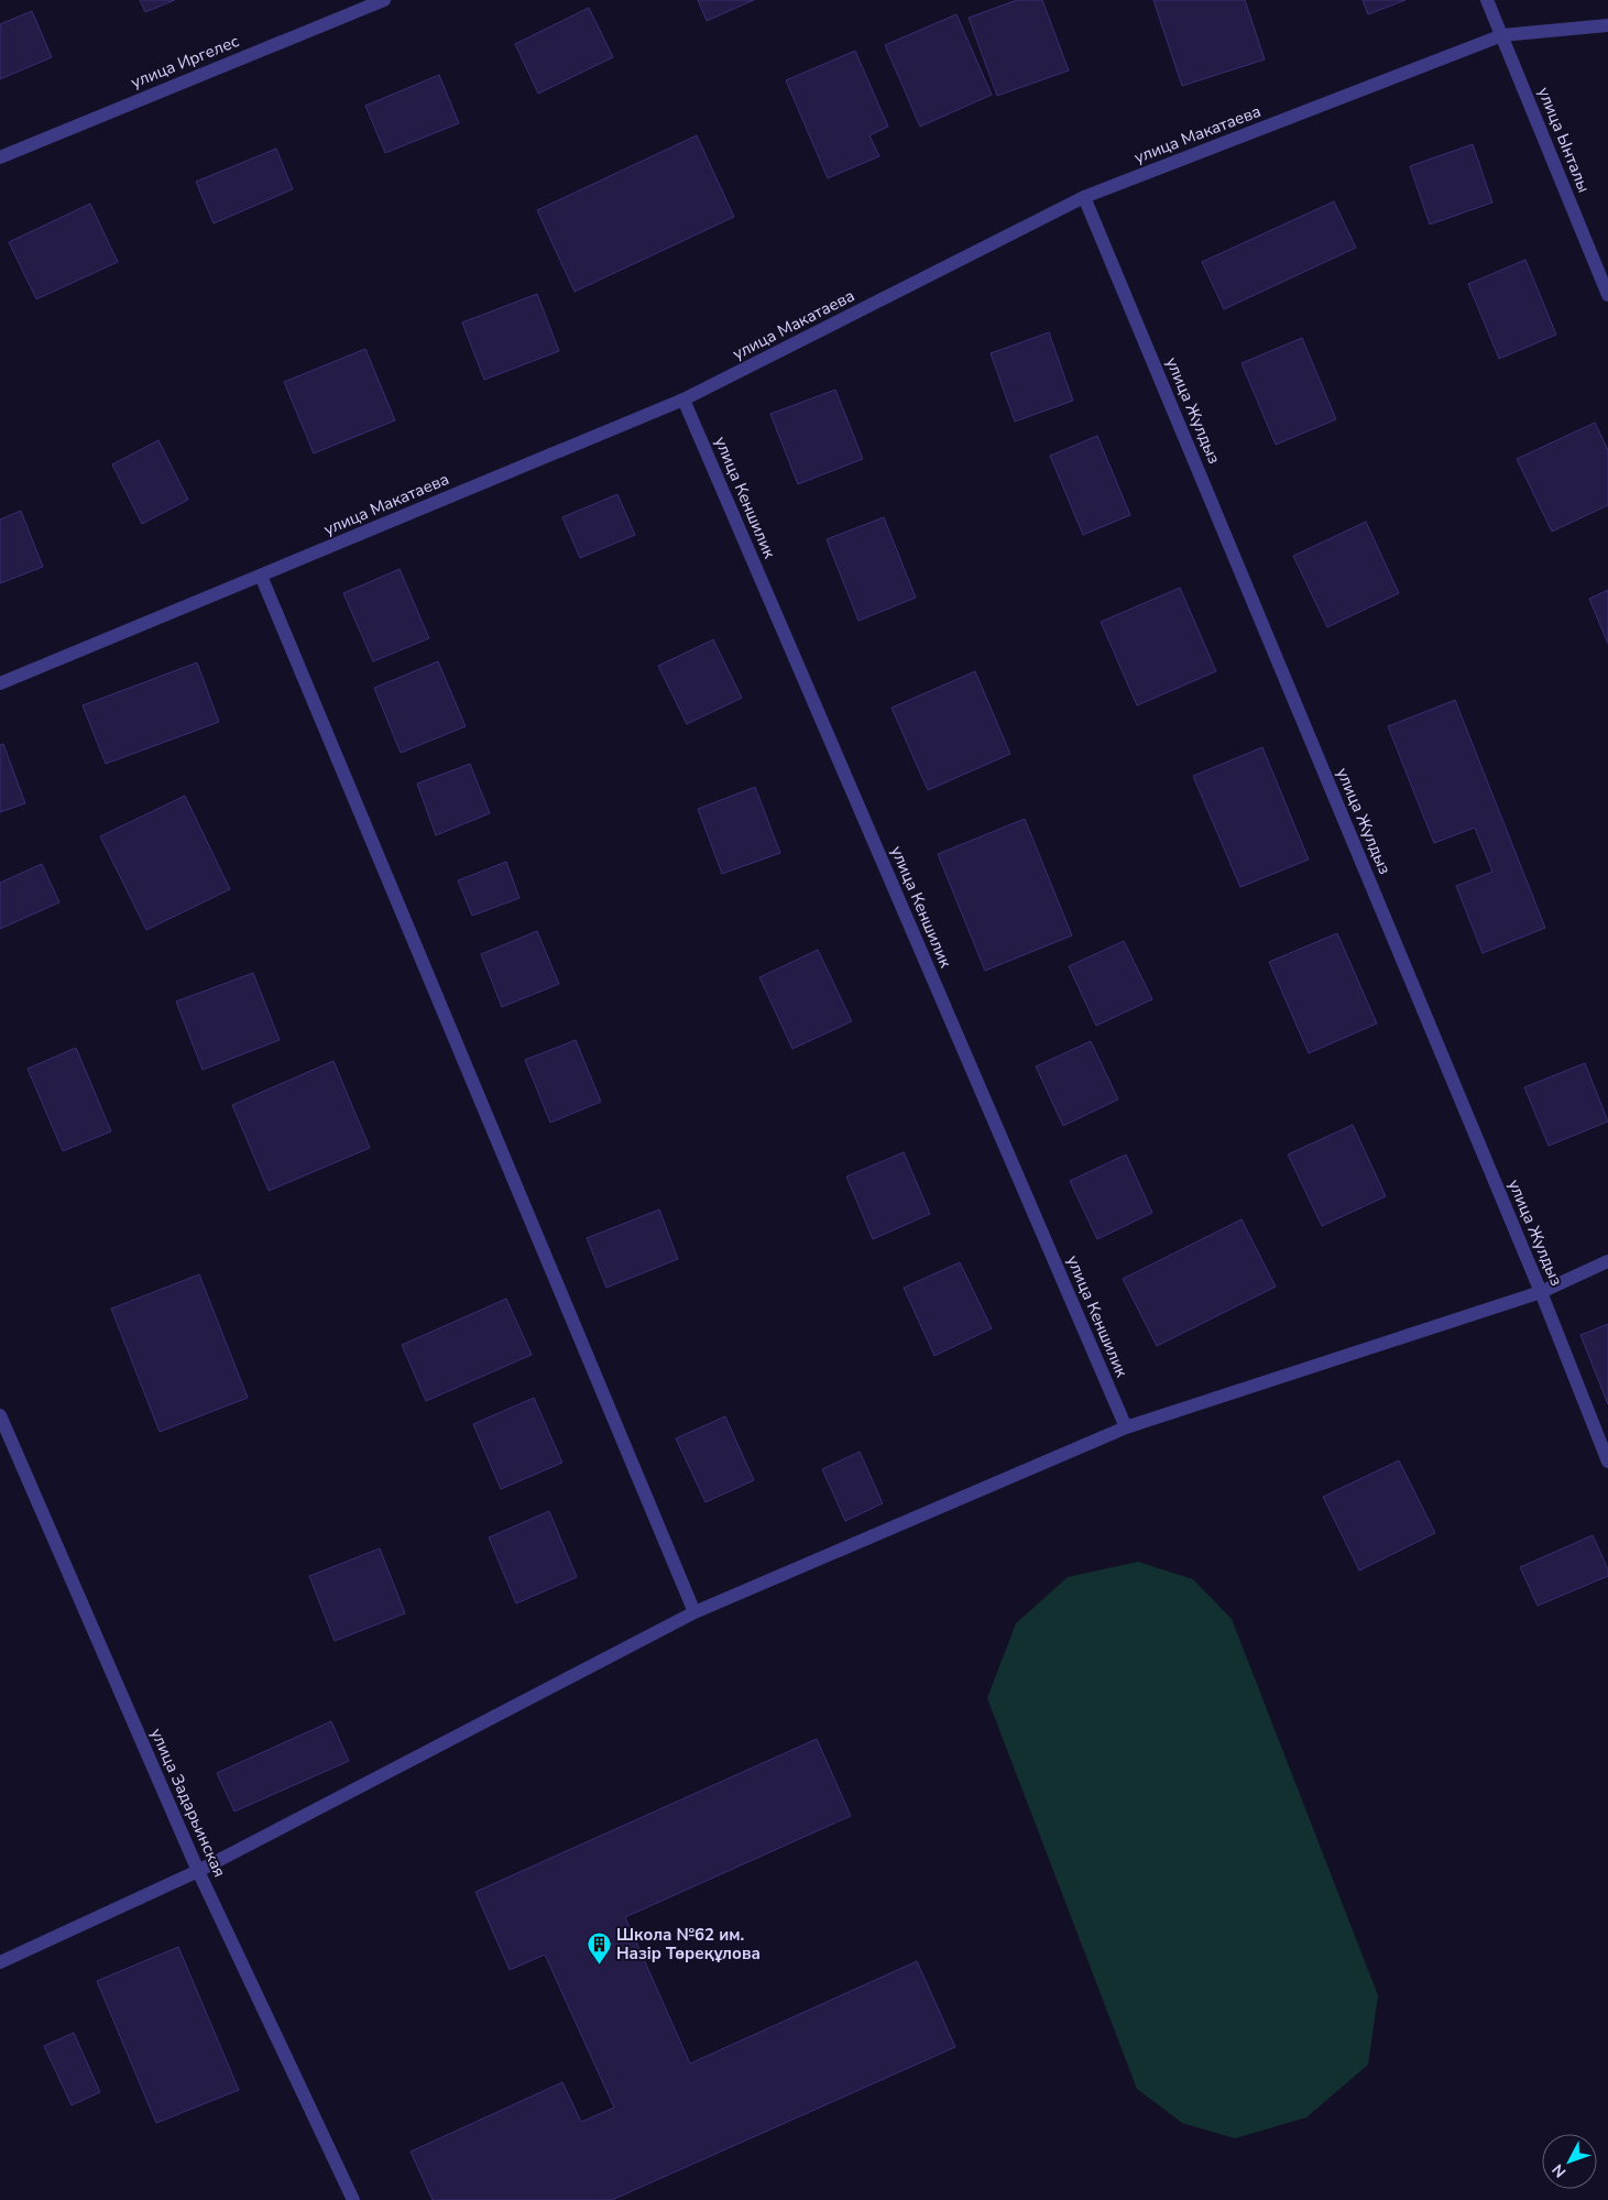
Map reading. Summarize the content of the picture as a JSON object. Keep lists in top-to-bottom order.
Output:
{
  "streets": {
    "street": [
      "улица Иргелес",
      "улица Макатаева",
      "улица Ынталы",
      "улица Жулдыз",
      "улица Кеншилик",
      "улица Задарьинская"
    ]
  },
  "crossings": [
    ["улица Макатаева", "улица Ынталы"],
    ["улица Макатаева", "улица Жулдыз"],
    ["улица Макатаева", "улица Кеншилик"]
  ],
  "places": {
    "building": ["Школа №62 им. Назір Төреқұлова"]
  },
  "north": "bottom left"
}
